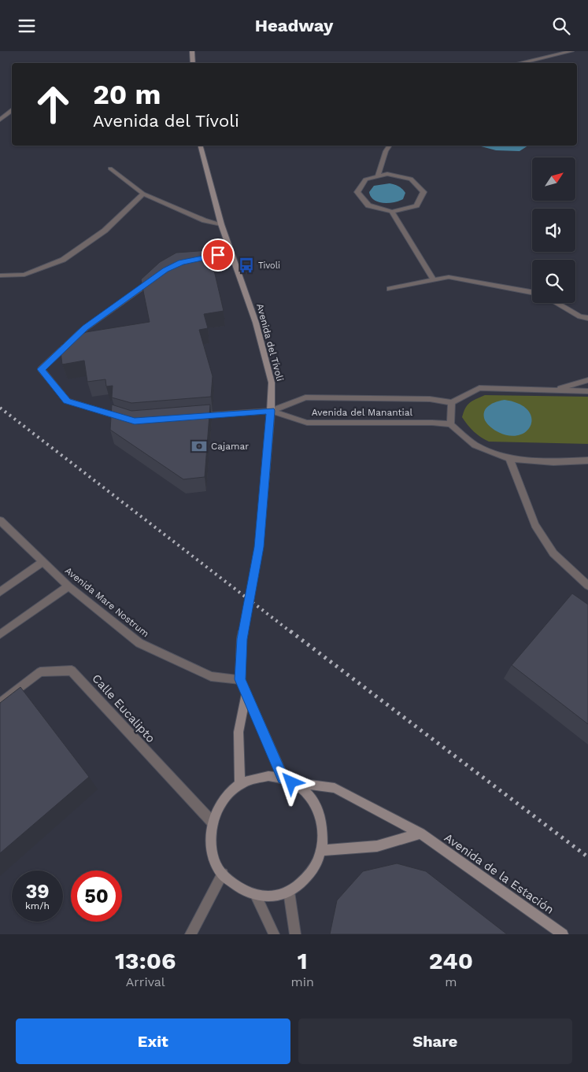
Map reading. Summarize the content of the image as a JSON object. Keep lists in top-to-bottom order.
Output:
{
  "streets": {
    "main road": ["Avenida del Tívoli", "Avenida de la Estación"],
    "street": ["Avenida del Manantial", "Avenida Mare Nostrum", "Calle Eucalipto"]
  },
  "crossings": [
    ["Avenida del Tívoli", "Avenida del Manantial"],
    ["Avenida del Tívoli", "Avenida Mare Nostrum"],
    ["Avenida del Tívoli", "Calle Eucalipto"],
    ["Avenida del Tívoli", "Avenida de la Estación"],
    ["Calle Eucalipto", "Avenida de la Estación"]
  ],
  "places": {
    "bus stop": ["Tivoli"],
    "bank": ["Cajamar"]
  },
  "north": "top right",
  "page": {
    "header": "Headway",
    "turn": ["20 m", "Avenida del Tívoli"],
    "speed": "39 km/h",
    "limit": "50",
    "eta": [
      "13:06",
      "Arrival",
      "1",
      "min",
      "240",
      "m"
    ],
    "buttons": ["Exit", "Share"]
  }
}
